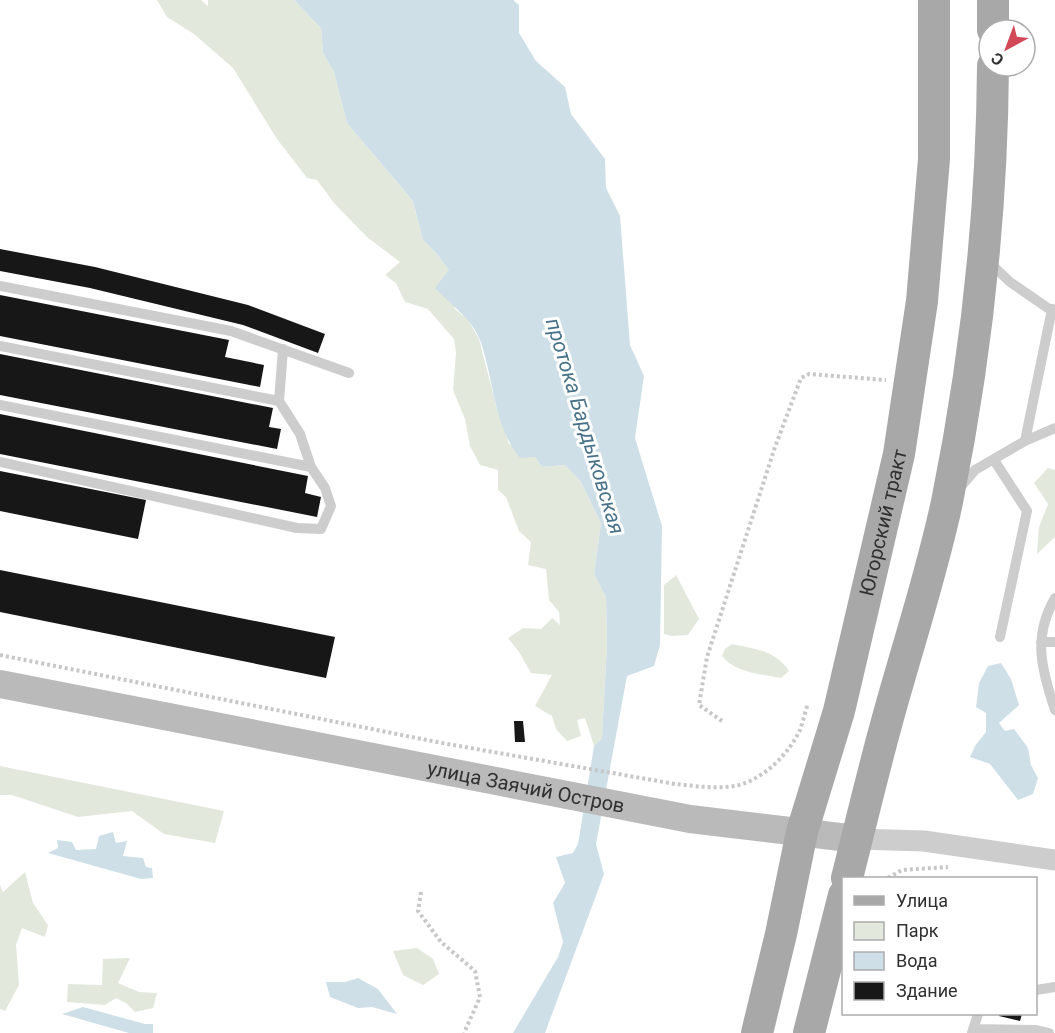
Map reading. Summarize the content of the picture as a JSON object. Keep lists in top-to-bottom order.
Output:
{
  "streets": {
    "main road": ["Югорский тракт", "улица Заячий Остров"]
  },
  "crossings": [
    ["Югорский тракт", "улица Заячий Остров"]
  ],
  "water": ["протока Бардыковская"],
  "legend": [
    "Улица",
    "Парк",
    "Вода",
    "Здание"
  ],
  "north": "bottom left"
}
